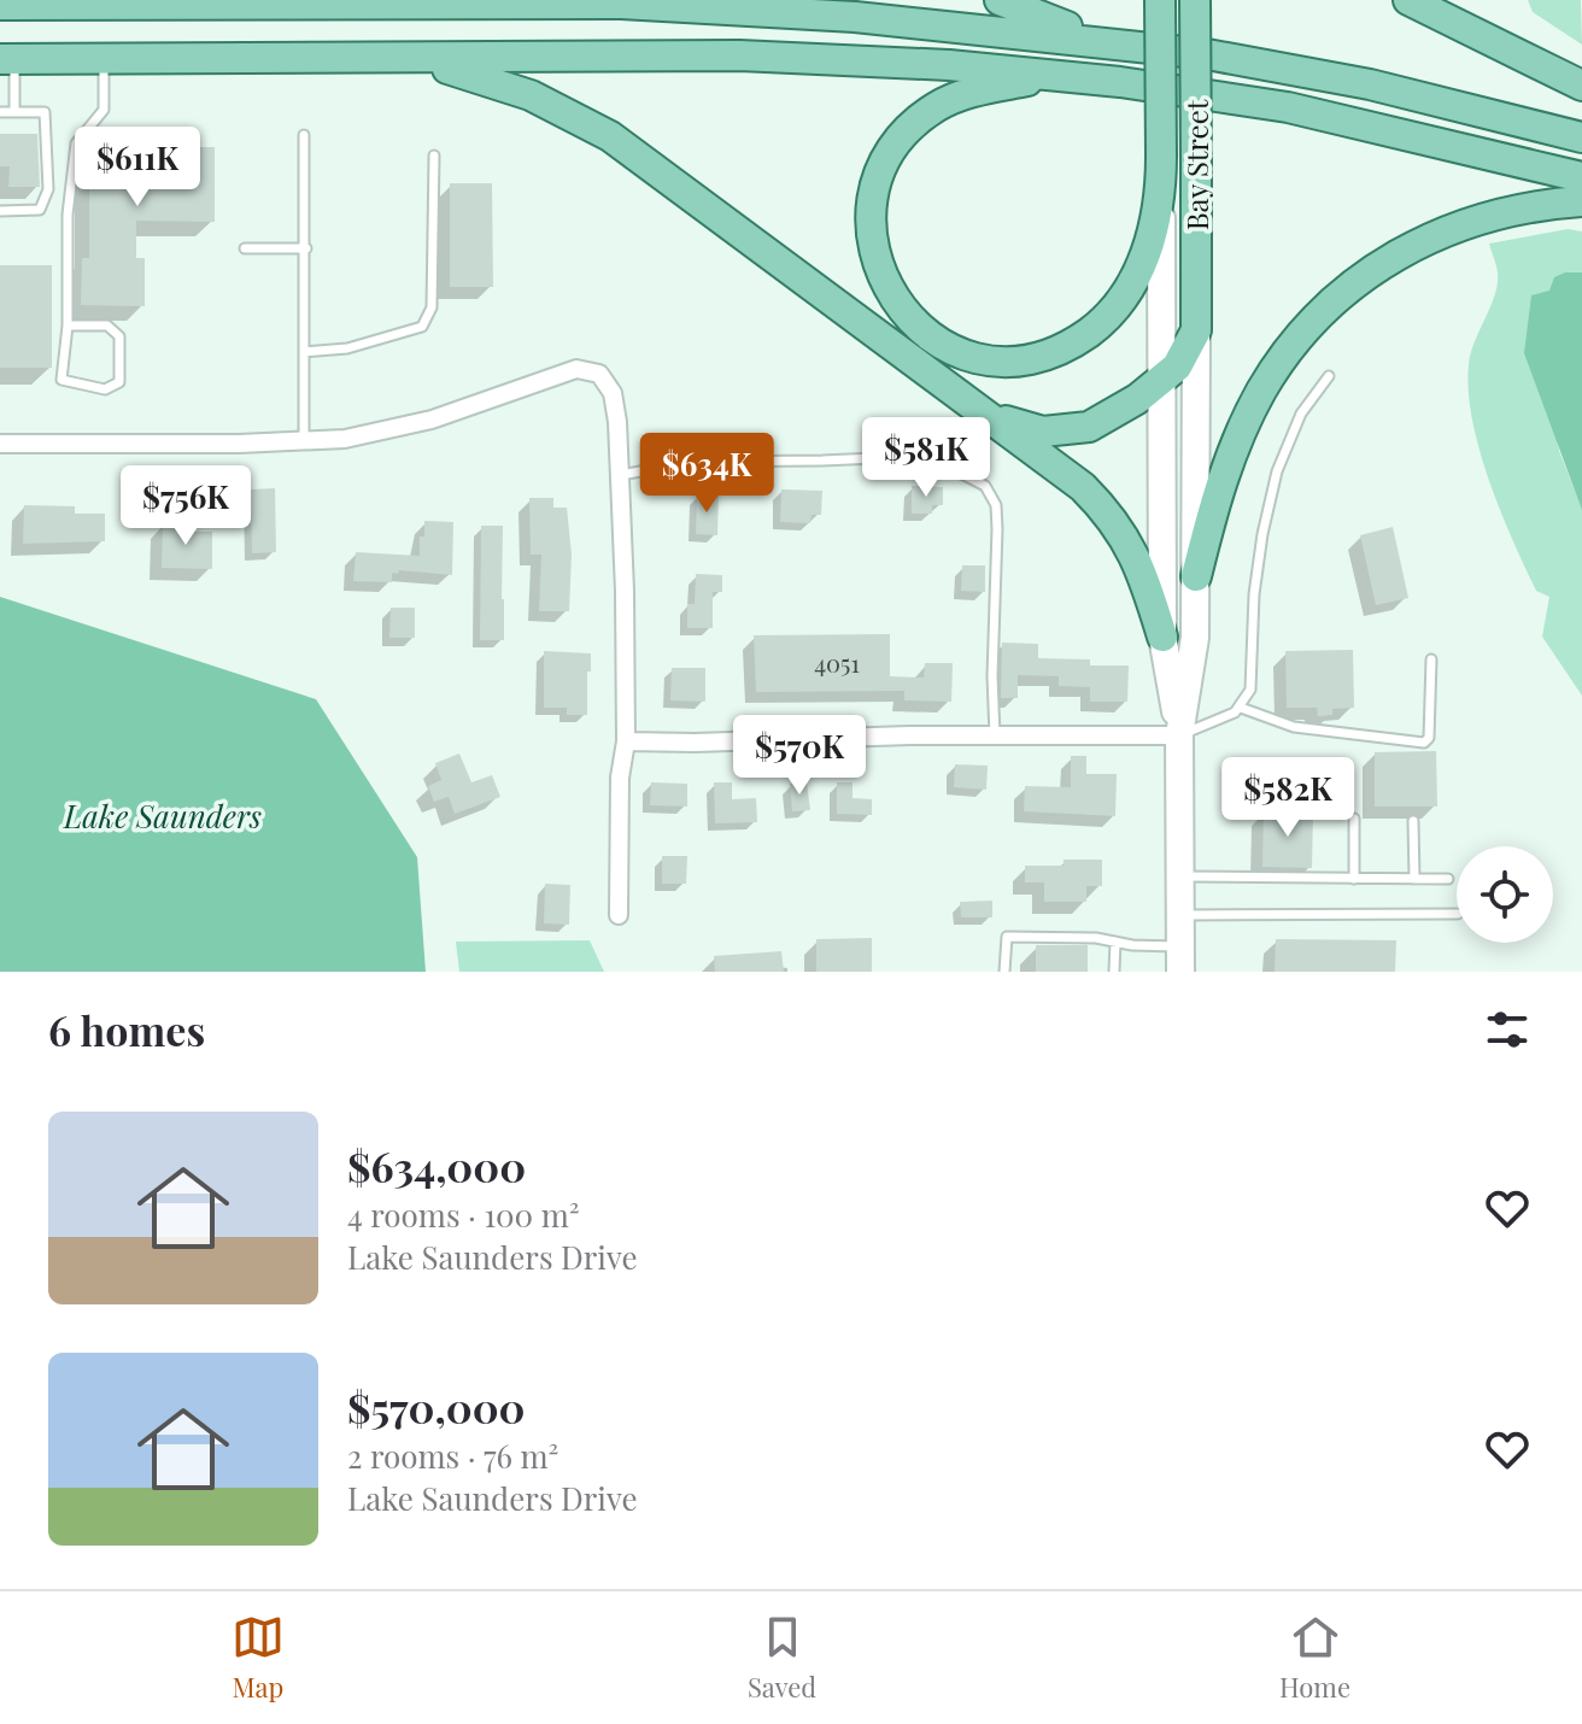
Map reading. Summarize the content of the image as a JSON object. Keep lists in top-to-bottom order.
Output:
{
  "streets": {
    "main road": ["Bay Street"]
  },
  "water": ["Lake Saunders"],
  "house_numbers": ["4051"],
  "page": {
    "price": [
      "$611K",
      "$581K",
      "$634K",
      "$756K",
      "$570K",
      "$582K"
    ],
    "heading": "6 homes",
    "list": [
      {
        "name": "$634,000",
        "note": "4 rooms · 100 m² · Lake Saunders Drive"
      },
      {
        "name": "$570,000",
        "note": "2 rooms · 76 m² · Lake Saunders Drive"
      }
    ],
    "tabs": ["Map", "Saved", "Home"]
  }
}
